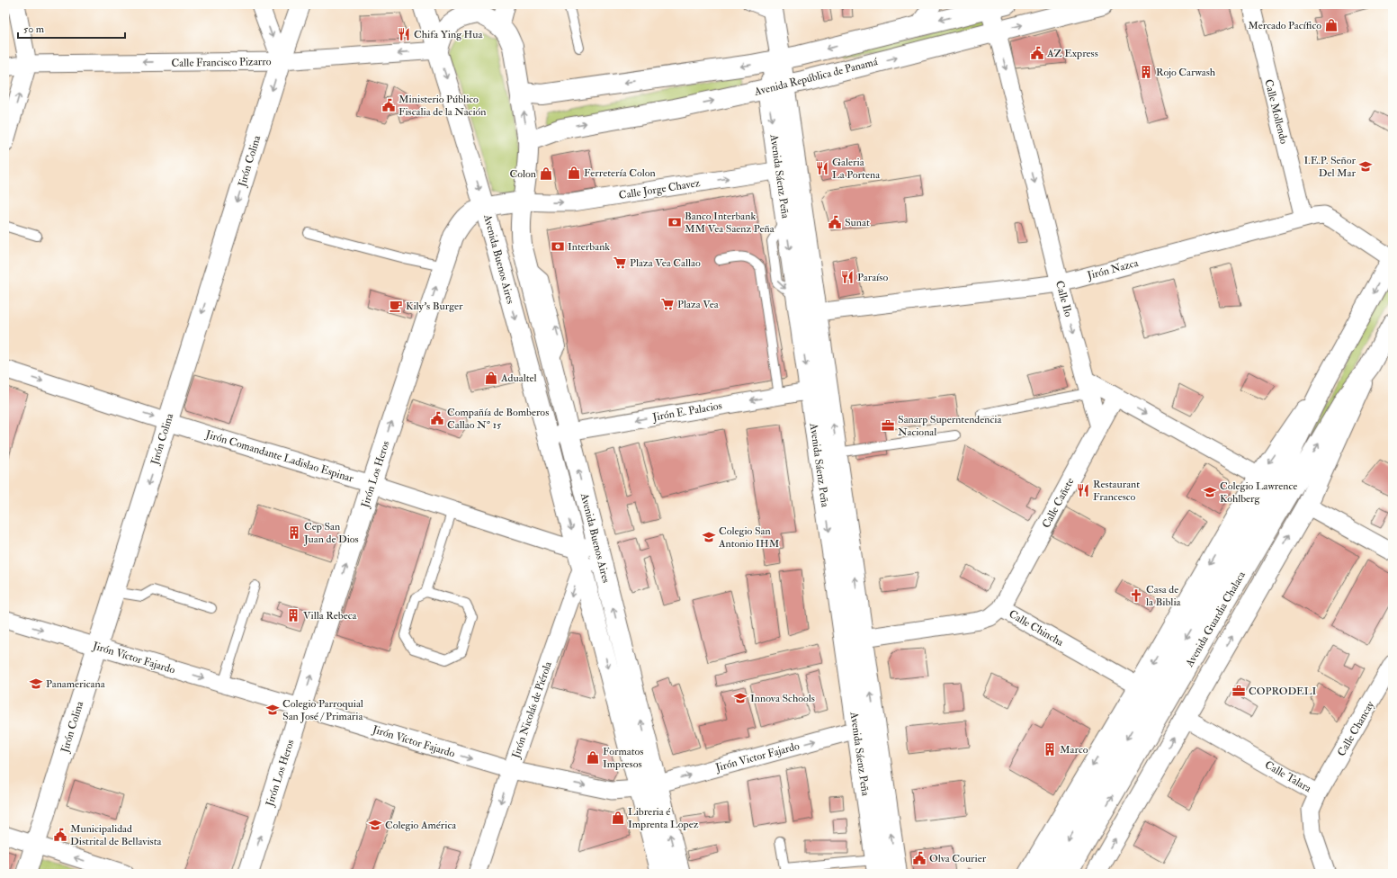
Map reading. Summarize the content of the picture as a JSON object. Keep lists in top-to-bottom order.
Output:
{
  "streets": {
    "main road": [
      "Avenida República de Panamá",
      "Jirón Colina",
      "Avenida Sáenz Peña",
      "Avenida Buenos Aires",
      "Calle Ilo",
      "Jirón Los Heros",
      "Avenida Guardia Chalaca"
    ],
    "street": [
      "Calle Francisco Pizarro",
      "Calle Mollendo",
      "Calle Jorge Chavez",
      "Jirón Nazca",
      "Jirón E. Palacios",
      "Jirón Comandante Ladislao Espinar",
      "Calle Cañete",
      "Calle Chincha",
      "Jirón Víctor Fajardo",
      "Jirón Nicolás de Piérola",
      "Calle Chancay",
      "Jirón Victor Fajardo",
      "Calle Talara"
    ]
  },
  "crossings": [
    ["Calle Francisco Pizarro", "Jirón Colina"],
    ["Calle Francisco Pizarro", "Avenida Buenos Aires"],
    ["Avenida República de Panamá", "Avenida Sáenz Peña"],
    ["Avenida República de Panamá", "Avenida Buenos Aires"],
    ["Avenida República de Panamá", "Calle Ilo"],
    ["Calle Mollendo", "Jirón Nazca"],
    ["Jirón Colina", "Jirón Comandante Ladislao Espinar"],
    ["Jirón Colina", "Jirón Víctor Fajardo"],
    ["Avenida Sáenz Peña", "Calle Jorge Chavez"],
    ["Avenida Sáenz Peña", "Jirón Nazca"],
    ["Avenida Sáenz Peña", "Jirón E. Palacios"],
    ["Avenida Sáenz Peña", "Calle Chincha"],
    ["Avenida Sáenz Peña", "Jirón Victor Fajardo"],
    ["Calle Jorge Chavez", "Avenida Buenos Aires"],
    ["Calle Jorge Chavez", "Jirón Los Heros"],
    ["Avenida Buenos Aires", "Jirón E. Palacios"],
    ["Avenida Buenos Aires", "Jirón Comandante Ladislao Espinar"],
    ["Avenida Buenos Aires", "Jirón Los Heros"],
    ["Avenida Buenos Aires", "Jirón Víctor Fajardo"],
    ["Avenida Buenos Aires", "Jirón Nicolás de Piérola"],
    ["Avenida Buenos Aires", "Jirón Victor Fajardo"],
    ["Jirón Nazca", "Calle Ilo"],
    ["Jirón Nazca", "Avenida Guardia Chalaca"],
    ["Calle Ilo", "Calle Cañete"],
    ["Jirón Comandante Ladislao Espinar", "Jirón Los Heros"],
    ["Jirón Comandante Ladislao Espinar", "Jirón Nicolás de Piérola"],
    ["Jirón Los Heros", "Jirón Víctor Fajardo"],
    ["Calle Cañete", "Calle Chincha"],
    ["Avenida Guardia Chalaca", "Calle Chincha"],
    ["Avenida Guardia Chalaca", "Calle Talara"],
    ["Jirón Víctor Fajardo", "Jirón Nicolás de Piérola"],
    ["Jirón Víctor Fajardo", "Jirón Victor Fajardo"],
    ["Calle Chancay", "Calle Talara"]
  ],
  "one_way": [
    "Calle Francisco Pizarro",
    "Jirón Colina",
    "Calle Jorge Chavez",
    "Calle Ilo",
    "Jirón E. Palacios",
    "Jirón Los Heros",
    "Jirón Víctor Fajardo",
    "Jirón Nicolás de Piérola",
    "Jirón Victor Fajardo"
  ],
  "places": {
    "shop": [
      "Mercado Pacífico",
      "Ferretería Colon",
      "Colon",
      "Adualtel",
      "Formatos Impresos",
      "Libreria é Imprenta Lopez"
    ],
    "restaurant": [
      "Chifa Ying Hua",
      "Galeria La Portena",
      "Paraíso",
      "Restaurant Francesco"
    ],
    "public building": [
      "AZ Express",
      "Ministerio Público Fiscalia de la Nación",
      "Sunat",
      "Compañía de Bomberos Callao Nº 15",
      "Municipalidad Distrital de Bellavista",
      "Olva Courier"
    ],
    "building": [
      "Rojo Carwash",
      "Cep San Juan de Dios",
      "Villa Rebeca",
      "Marco"
    ],
    "school or university": [
      "I.E.P. Señor Del Mar",
      "Colegio Lawrence Kohlberg",
      "Colegio San Antonio IHM",
      "Panamericana",
      "Innova Schools",
      "Colegio Parroquial San José / Primaria",
      "Colegio América"
    ],
    "bank": ["Banco Interbank MM Vea Saenz Peña", "Interbank"],
    "supermarket": ["Plaza Vea Callao", "Plaza Vea"],
    "cafe": ["Kily's Burger"],
    "office": ["Sanarp Superntendencia Nacional", "COPRODELI"],
    "church": ["Casa de la Biblia"]
  },
  "scale_bar": "50 m"
}
